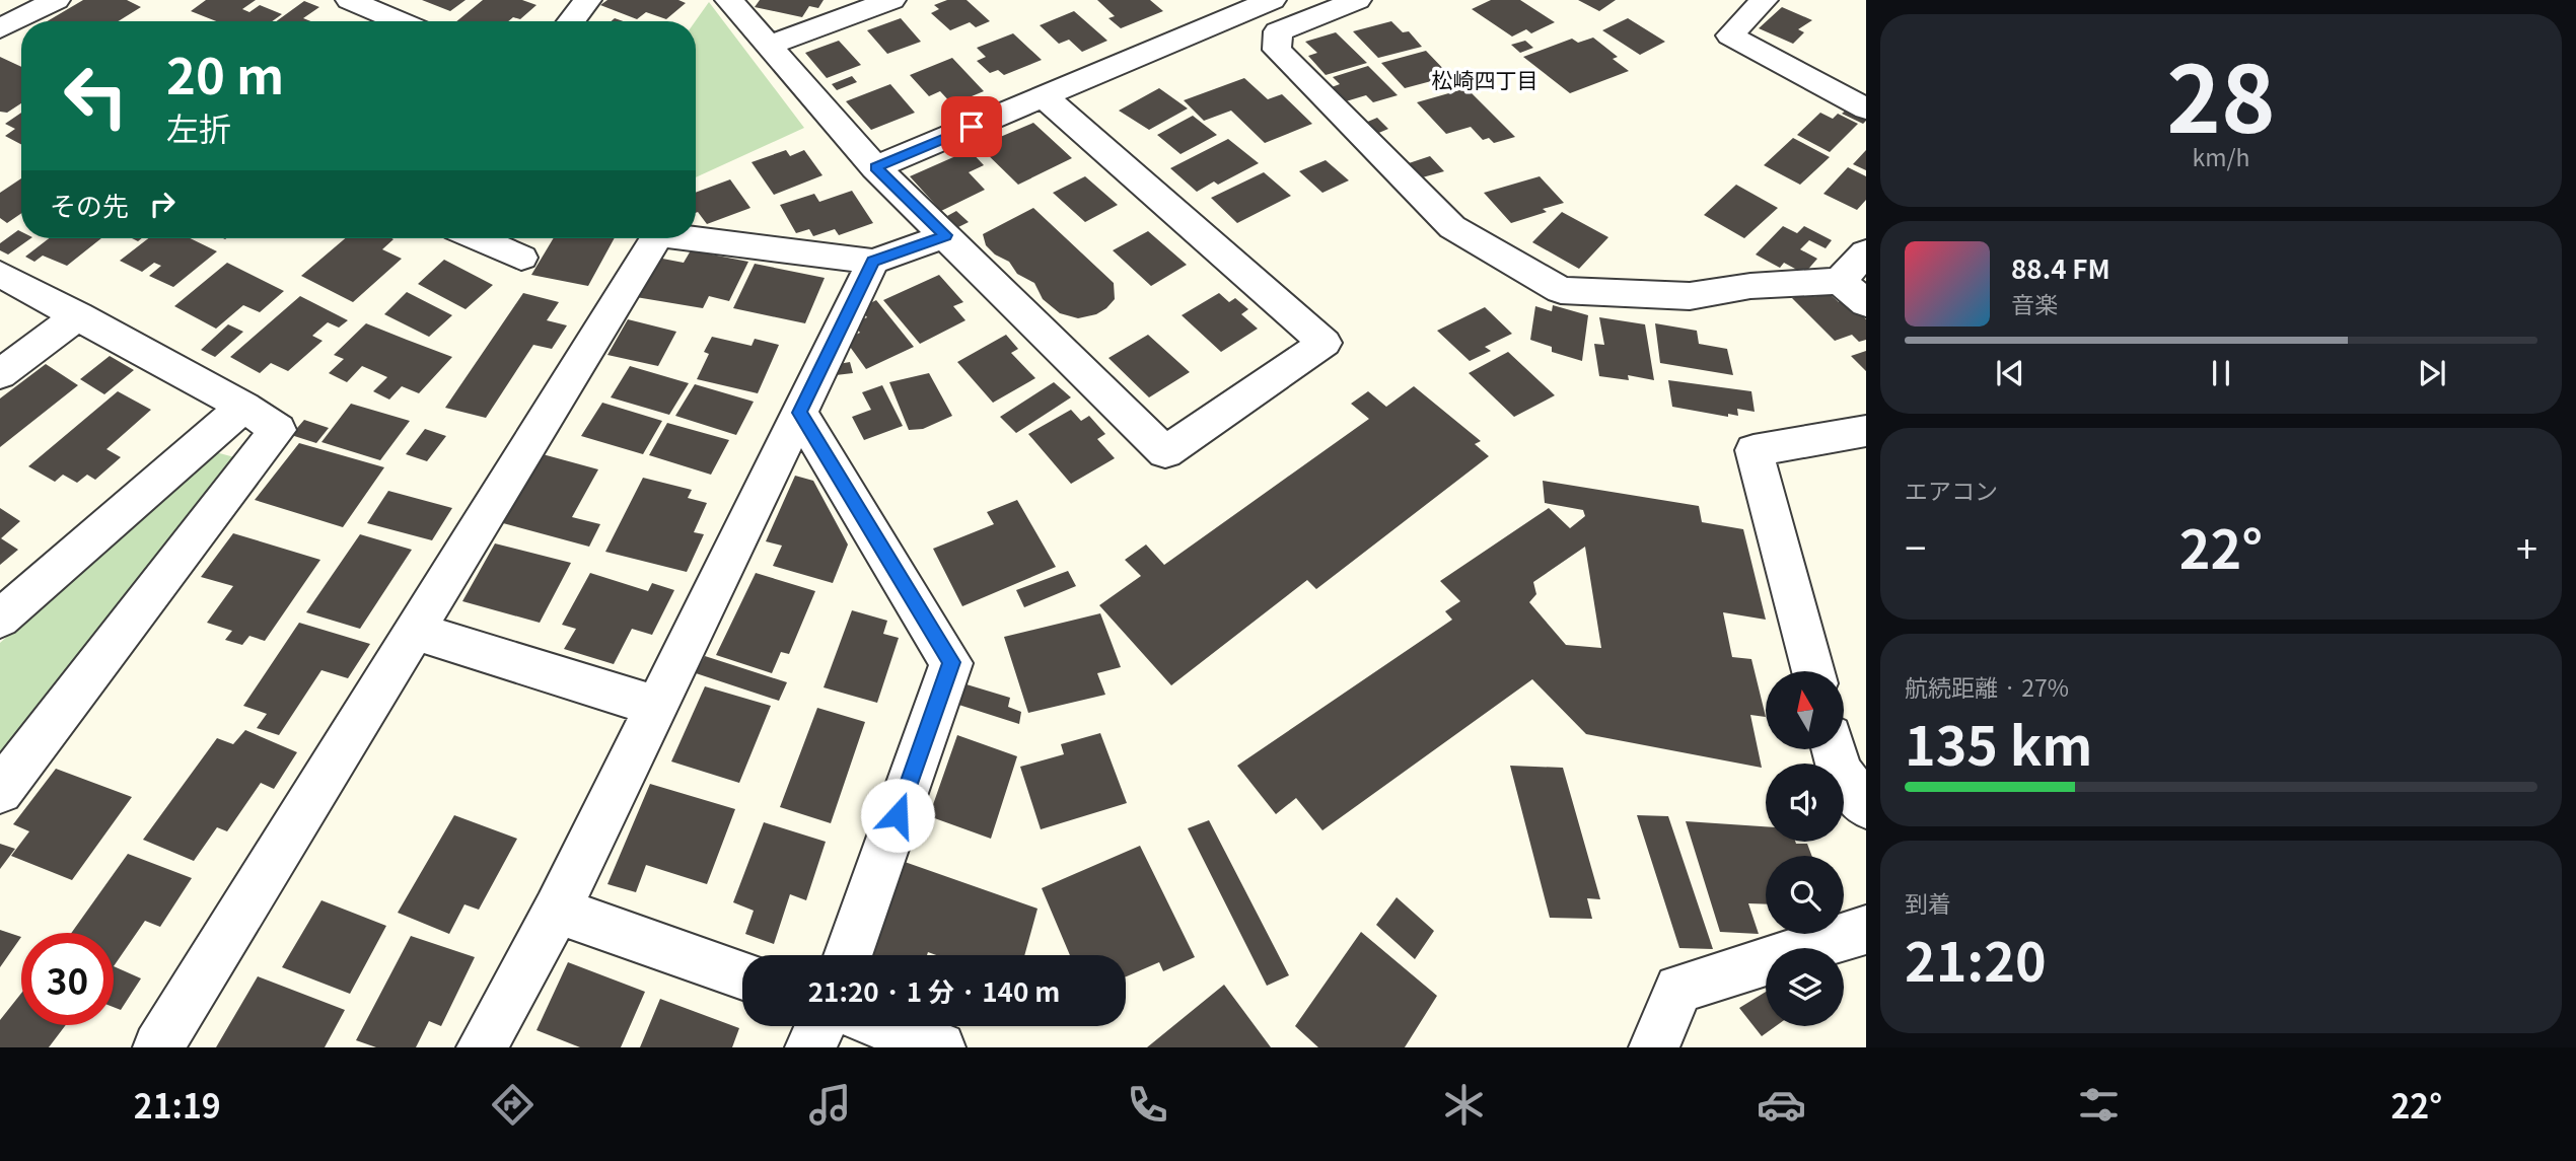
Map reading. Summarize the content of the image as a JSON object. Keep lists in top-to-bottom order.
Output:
{
  "districts": ["松崎四丁目"],
  "north": "top",
  "page": {
    "tile": [
      ["28", "km/h"],
      "エアコン",
      ["航続距離 · 27%", "135 km"],
      ["到着", "21:20"]
    ],
    "turn": ["20 m", "左折"],
    "then": "その先",
    "song": ["88.4 FM", "音楽"],
    "heat": ["−", "22°", "+"],
    "limit": "30",
    "trip": "21:20 · 1 分 · 140 m",
    "tabs": ["21:19", "22°"]
  }
}
